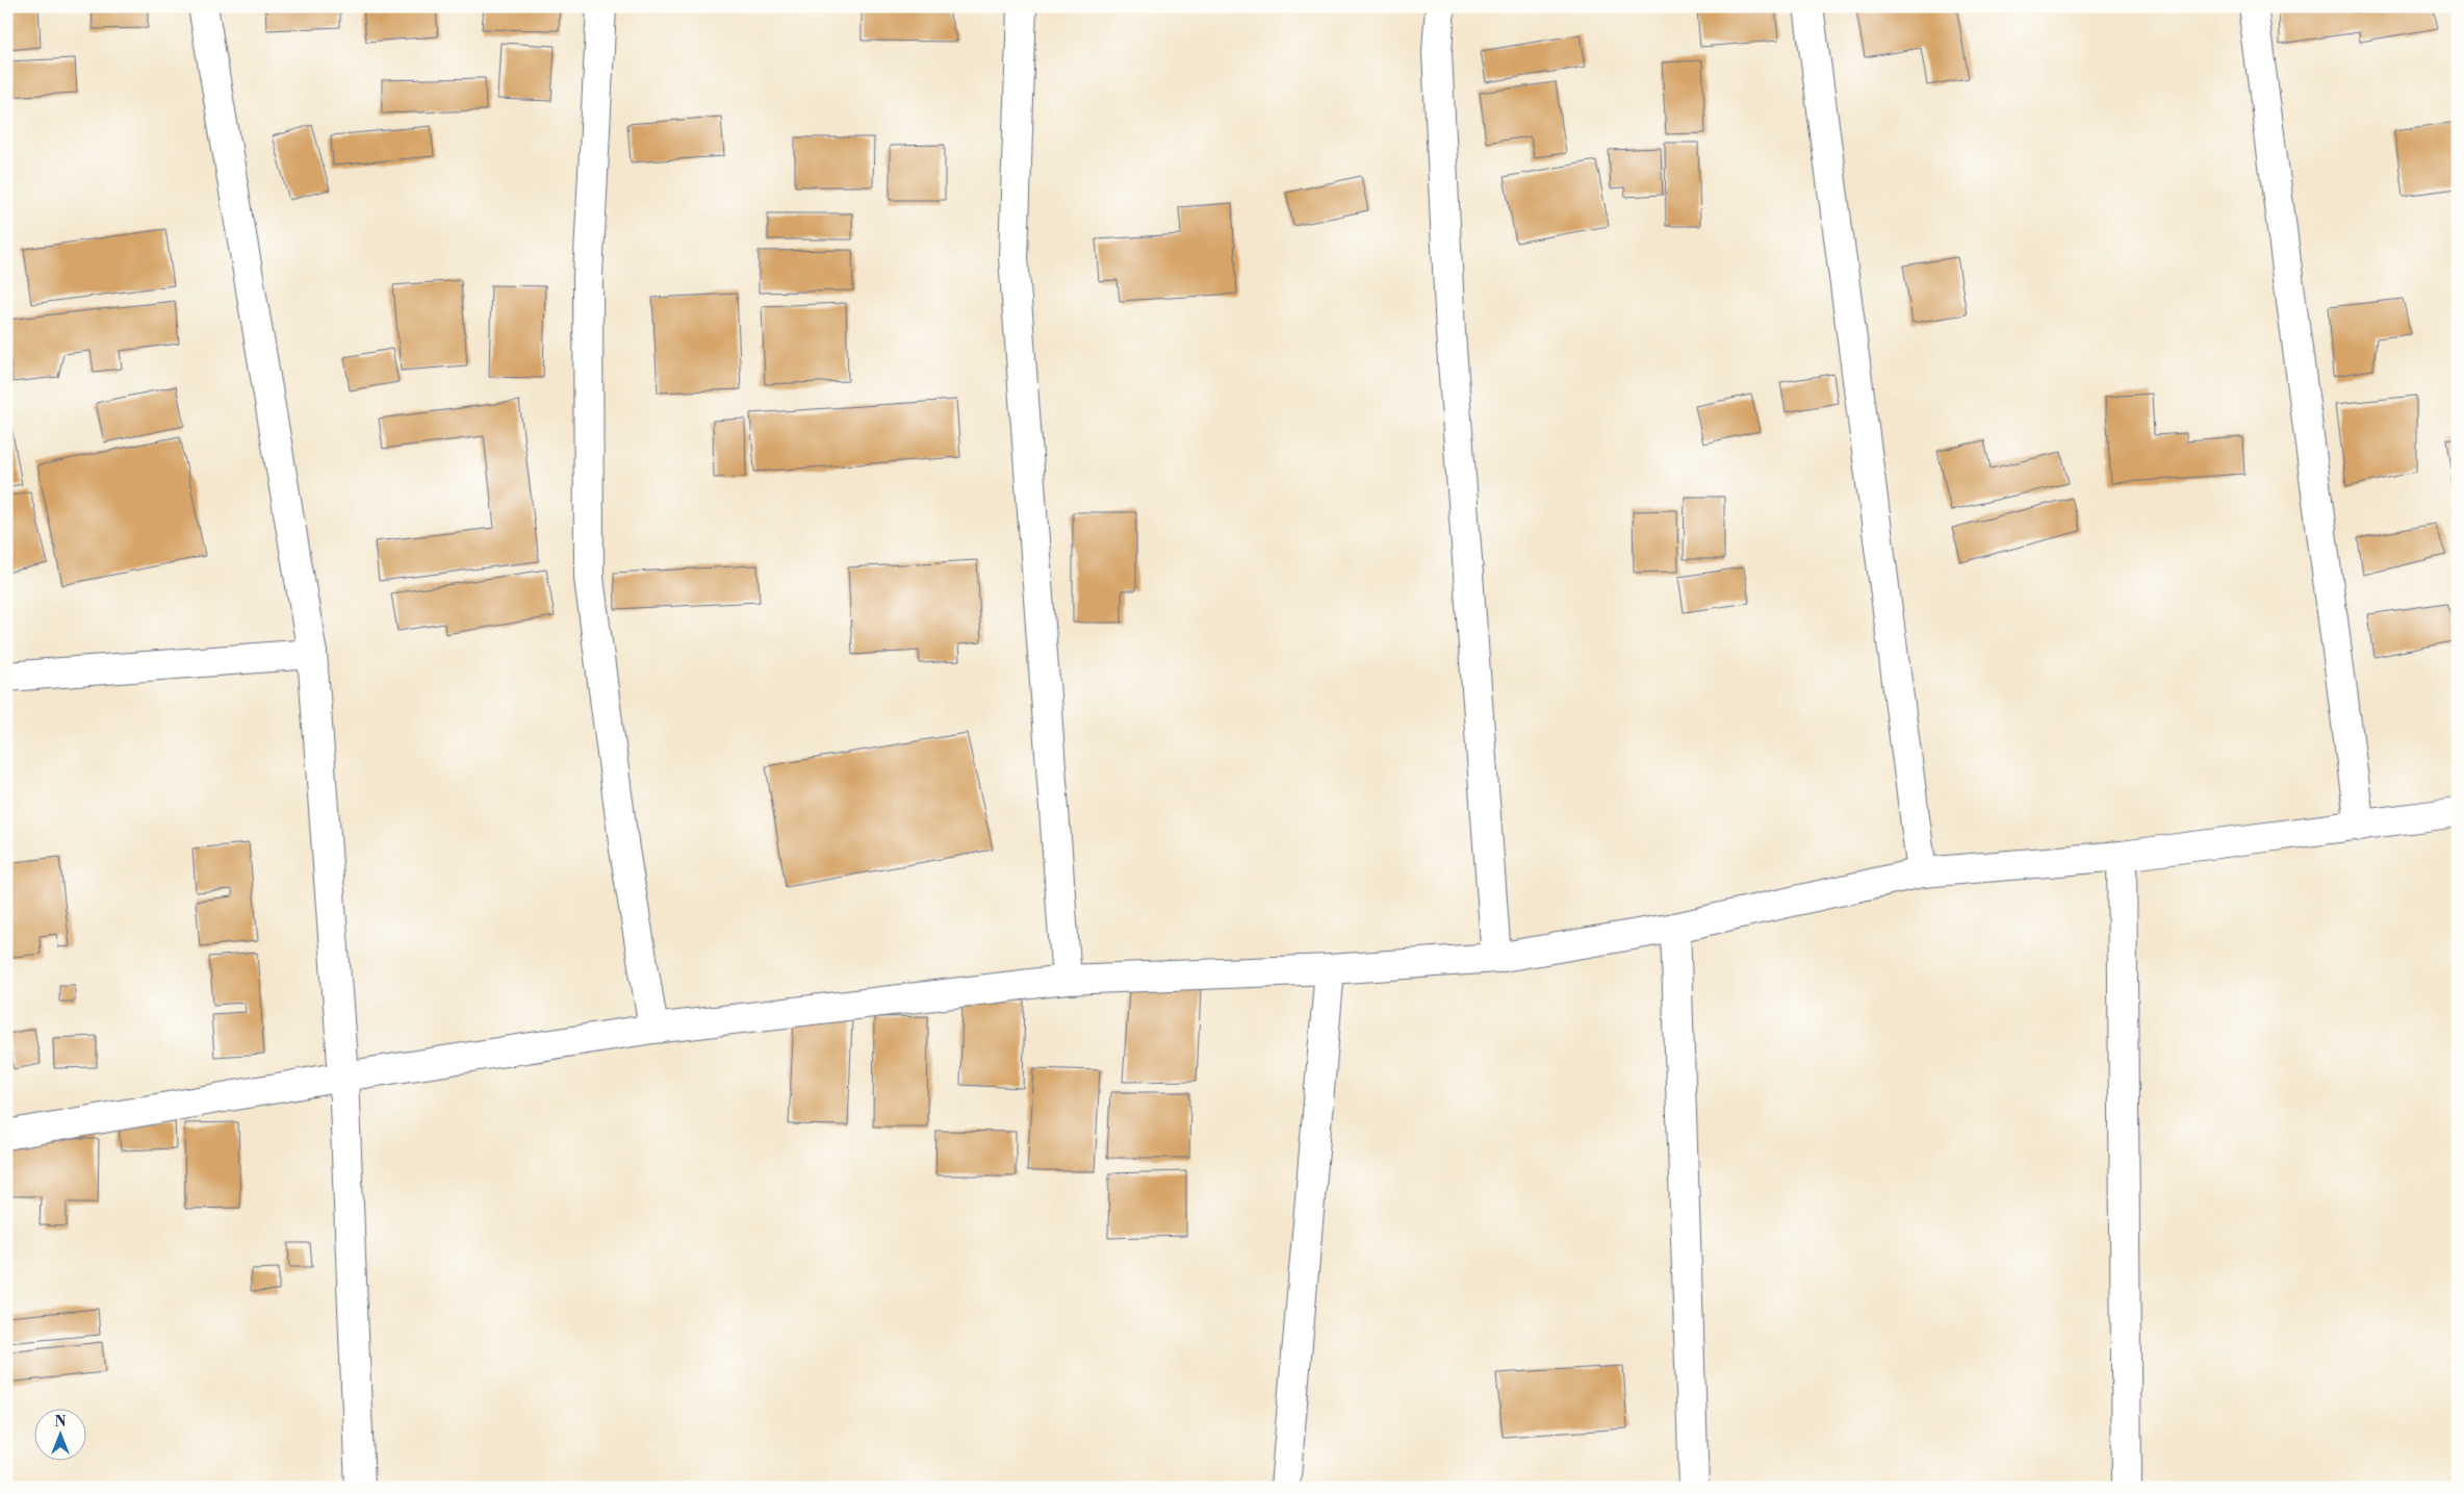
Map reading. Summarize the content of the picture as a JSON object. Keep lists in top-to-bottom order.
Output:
{
  "north": "top"
}
